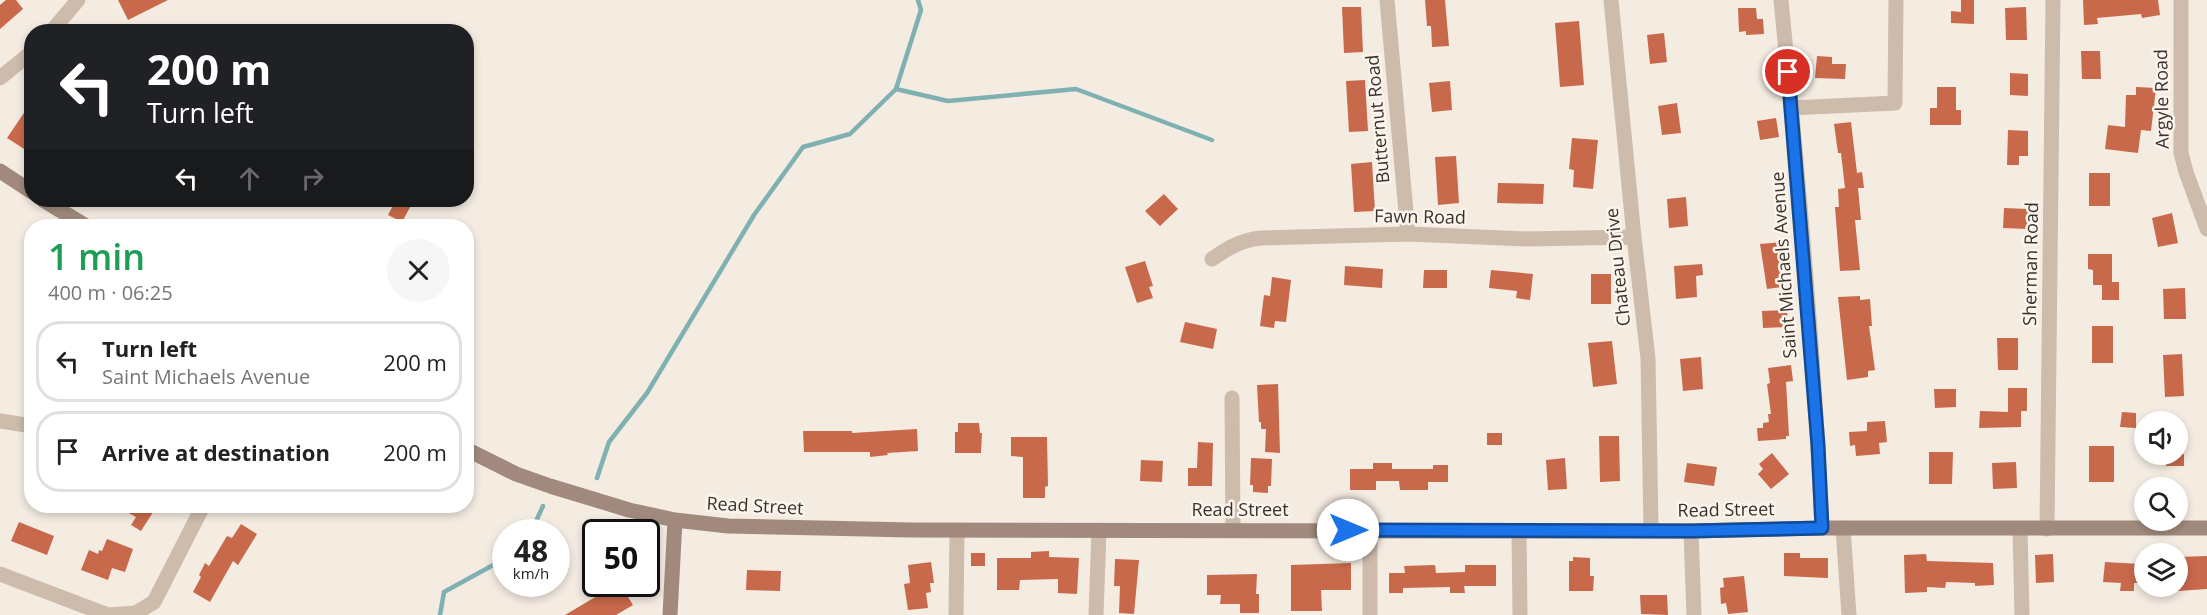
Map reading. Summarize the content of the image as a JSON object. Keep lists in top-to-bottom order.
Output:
{
  "streets": {
    "main road": ["Read Street"],
    "street": [
      "Argyle Road",
      "Butternut Road",
      "Fawn Road",
      "Sherman Road",
      "Saint Michaels Avenue",
      "Chateau Drive"
    ]
  },
  "crossings": [
    ["Butternut Road", "Fawn Road"],
    ["Fawn Road", "Chateau Drive"],
    ["Sherman Road", "Read Street"],
    ["Saint Michaels Avenue", "Read Street"],
    ["Chateau Drive", "Read Street"]
  ],
  "page": {
    "turn": ["200 m", "Turn left"],
    "heading": ["1 min", "400 m · 06:25"],
    "list": [
      {
        "name": "Turn left",
        "note": "Saint Michaels Avenue",
        "value": "200 m"
      },
      {
        "name": "Arrive at destination",
        "value": "200 m"
      }
    ],
    "speed": "48 km/h",
    "limit": "50"
  }
}
